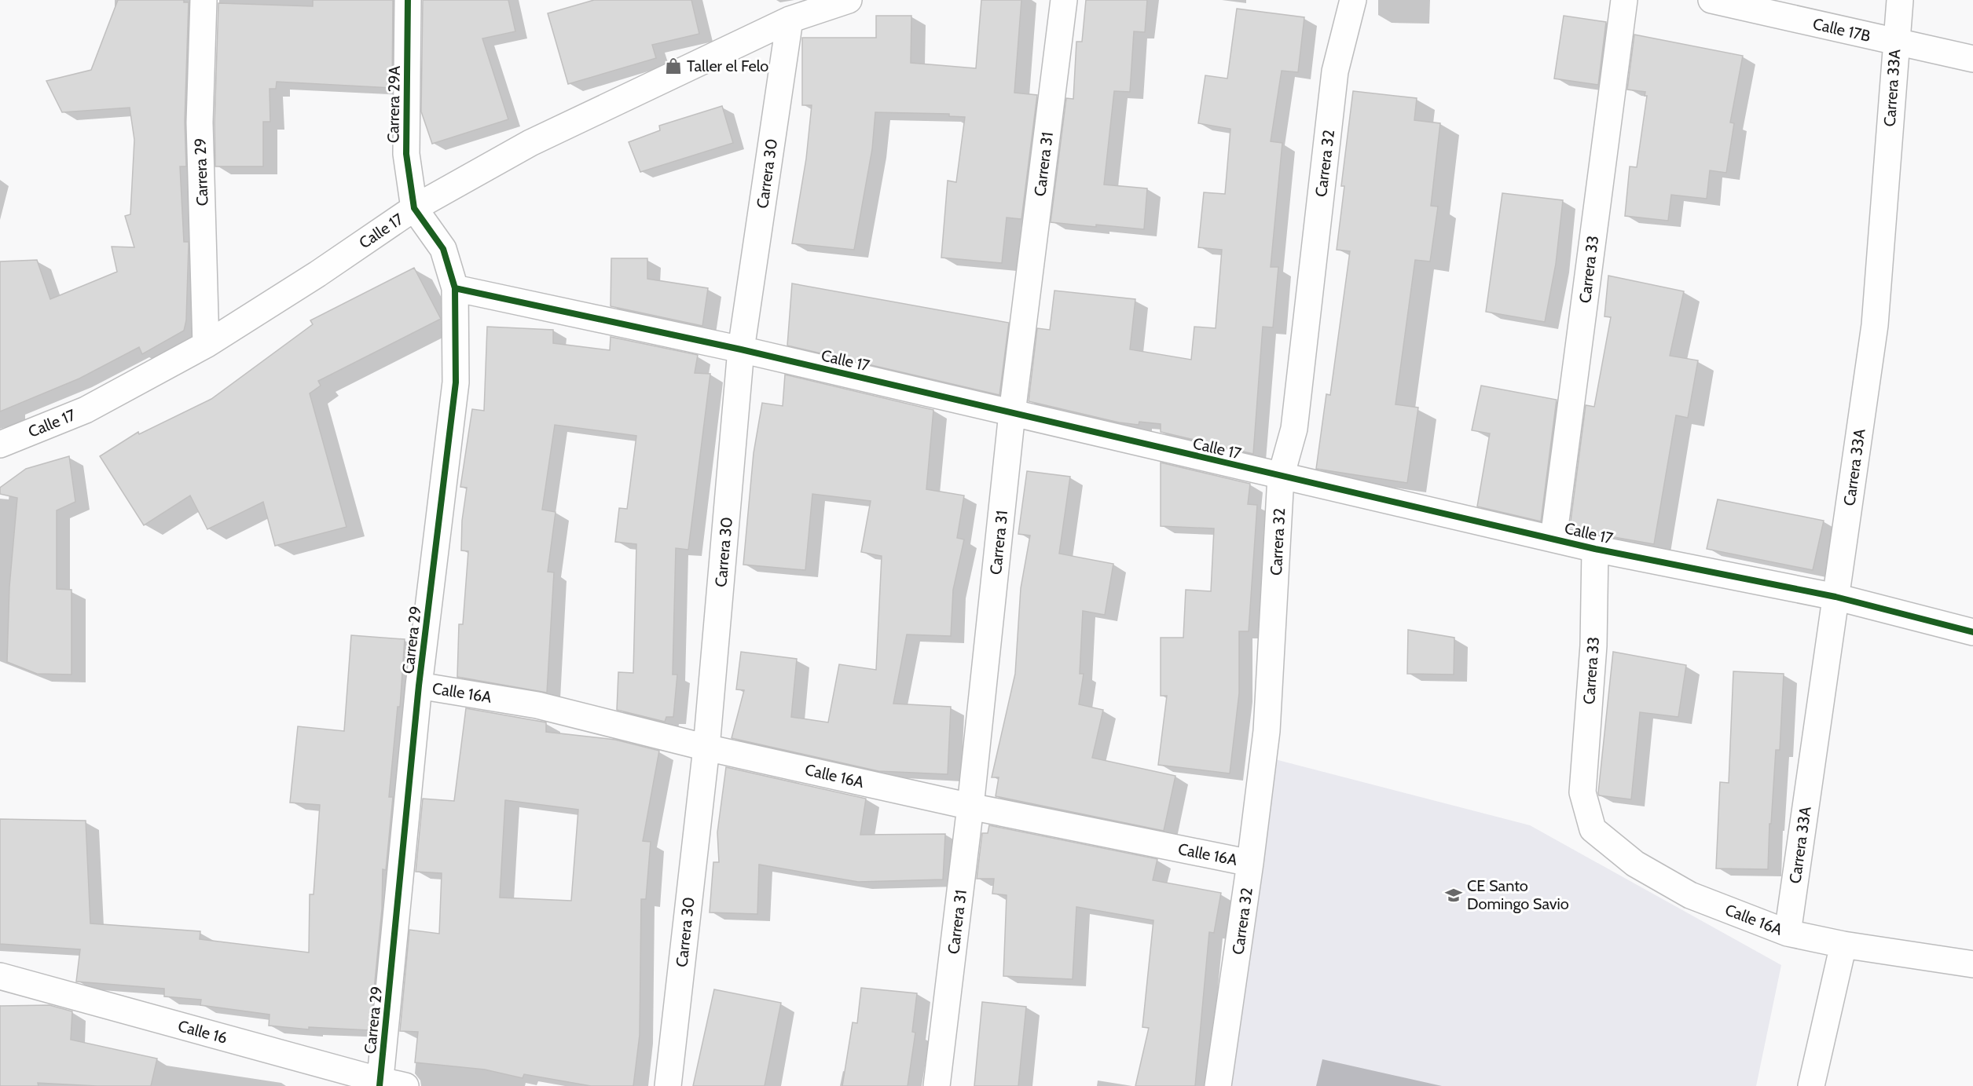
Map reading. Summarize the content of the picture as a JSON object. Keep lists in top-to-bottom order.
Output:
{
  "streets": {
    "street": [
      "Calle 17B",
      "Carrera 33A",
      "Carrera 29A",
      "Carrera 32",
      "Carrera 31",
      "Carrera 29",
      "Carrera 30",
      "Calle 17",
      "Carrera 33",
      "Calle 16A",
      "Calle 16"
    ]
  },
  "crossings": [
    ["Calle 17B", "Carrera 33A"],
    ["Carrera 33A", "Calle 17"],
    ["Carrera 33A", "Calle 16A"],
    ["Carrera 29A", "Carrera 29"],
    ["Carrera 29A", "Calle 17"],
    ["Carrera 32", "Calle 17"],
    ["Carrera 32", "Calle 16A"],
    ["Carrera 31", "Calle 17"],
    ["Carrera 31", "Calle 16A"],
    ["Carrera 29", "Calle 17"],
    ["Carrera 29", "Calle 16A"],
    ["Carrera 29", "Calle 16"],
    ["Carrera 30", "Calle 17"],
    ["Carrera 30", "Calle 16A"],
    ["Calle 17", "Carrera 33"],
    ["Carrera 33", "Calle 16A"]
  ],
  "places": {
    "shop": ["Taller el Felo"],
    "school or university": ["CE Santo Domingo Savio"]
  }
}
